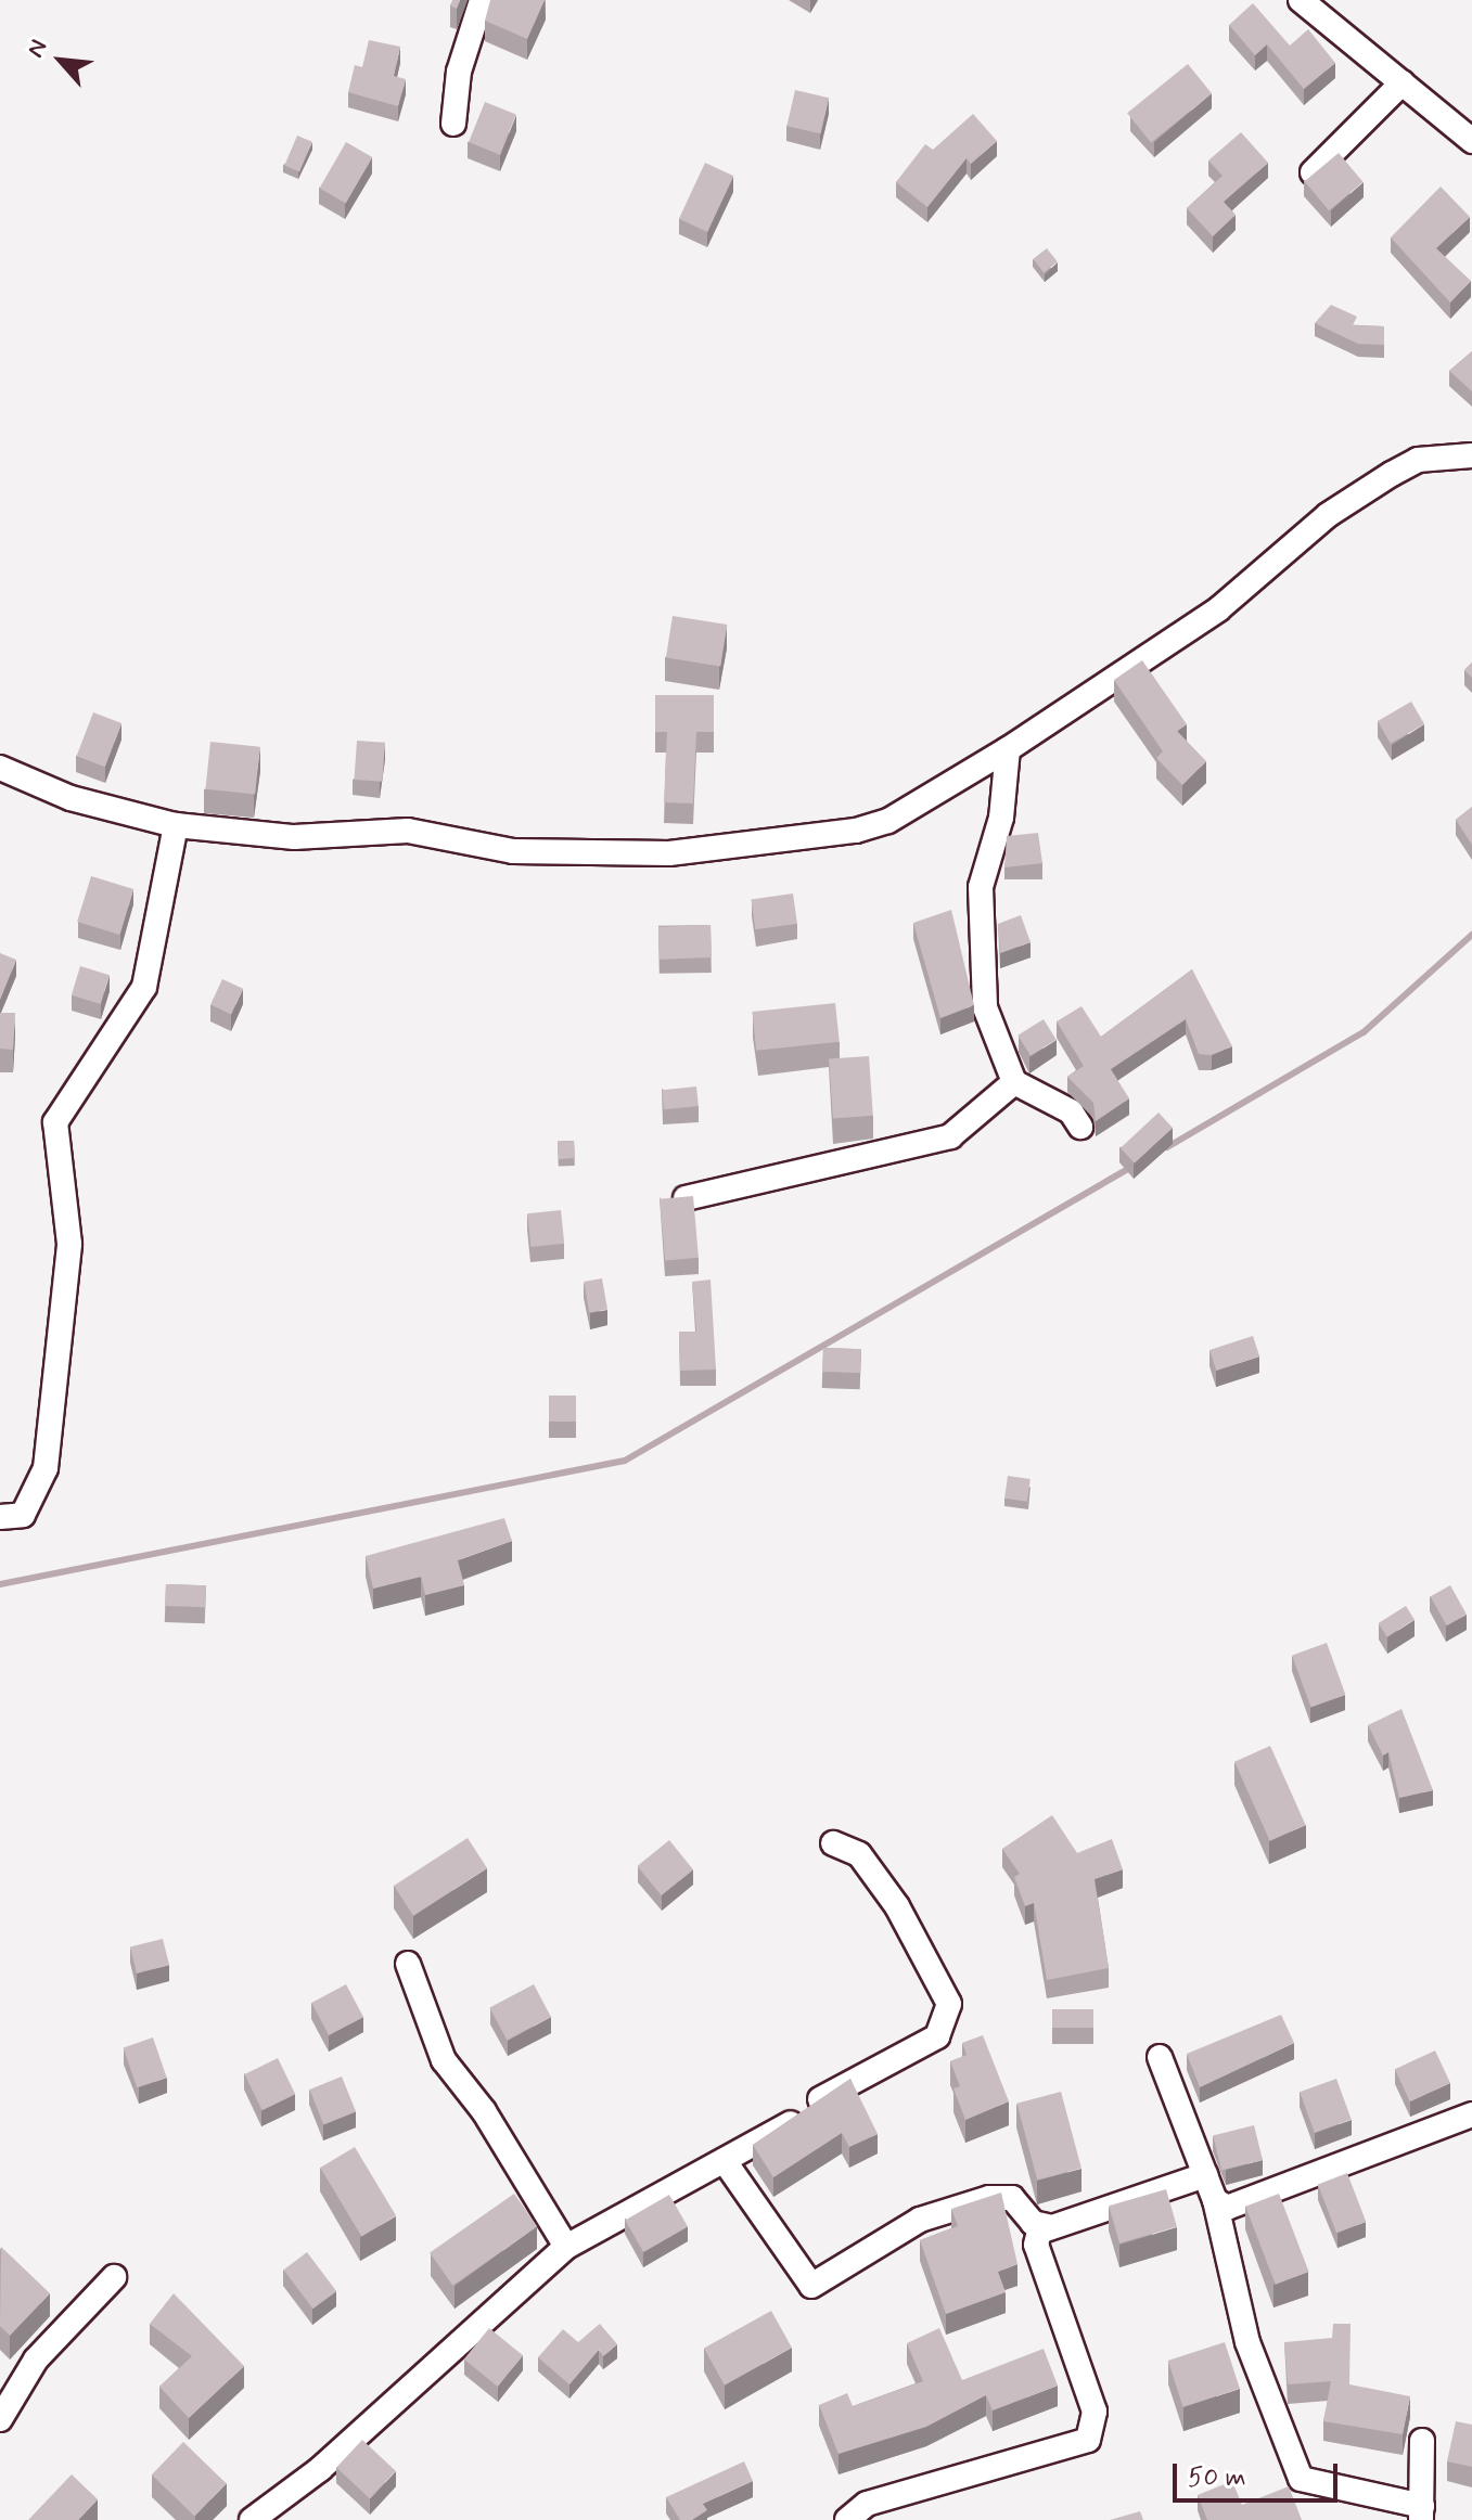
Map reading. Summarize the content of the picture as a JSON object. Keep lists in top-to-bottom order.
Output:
{
  "scale_bar": "50 m",
  "north": "top left"
}
